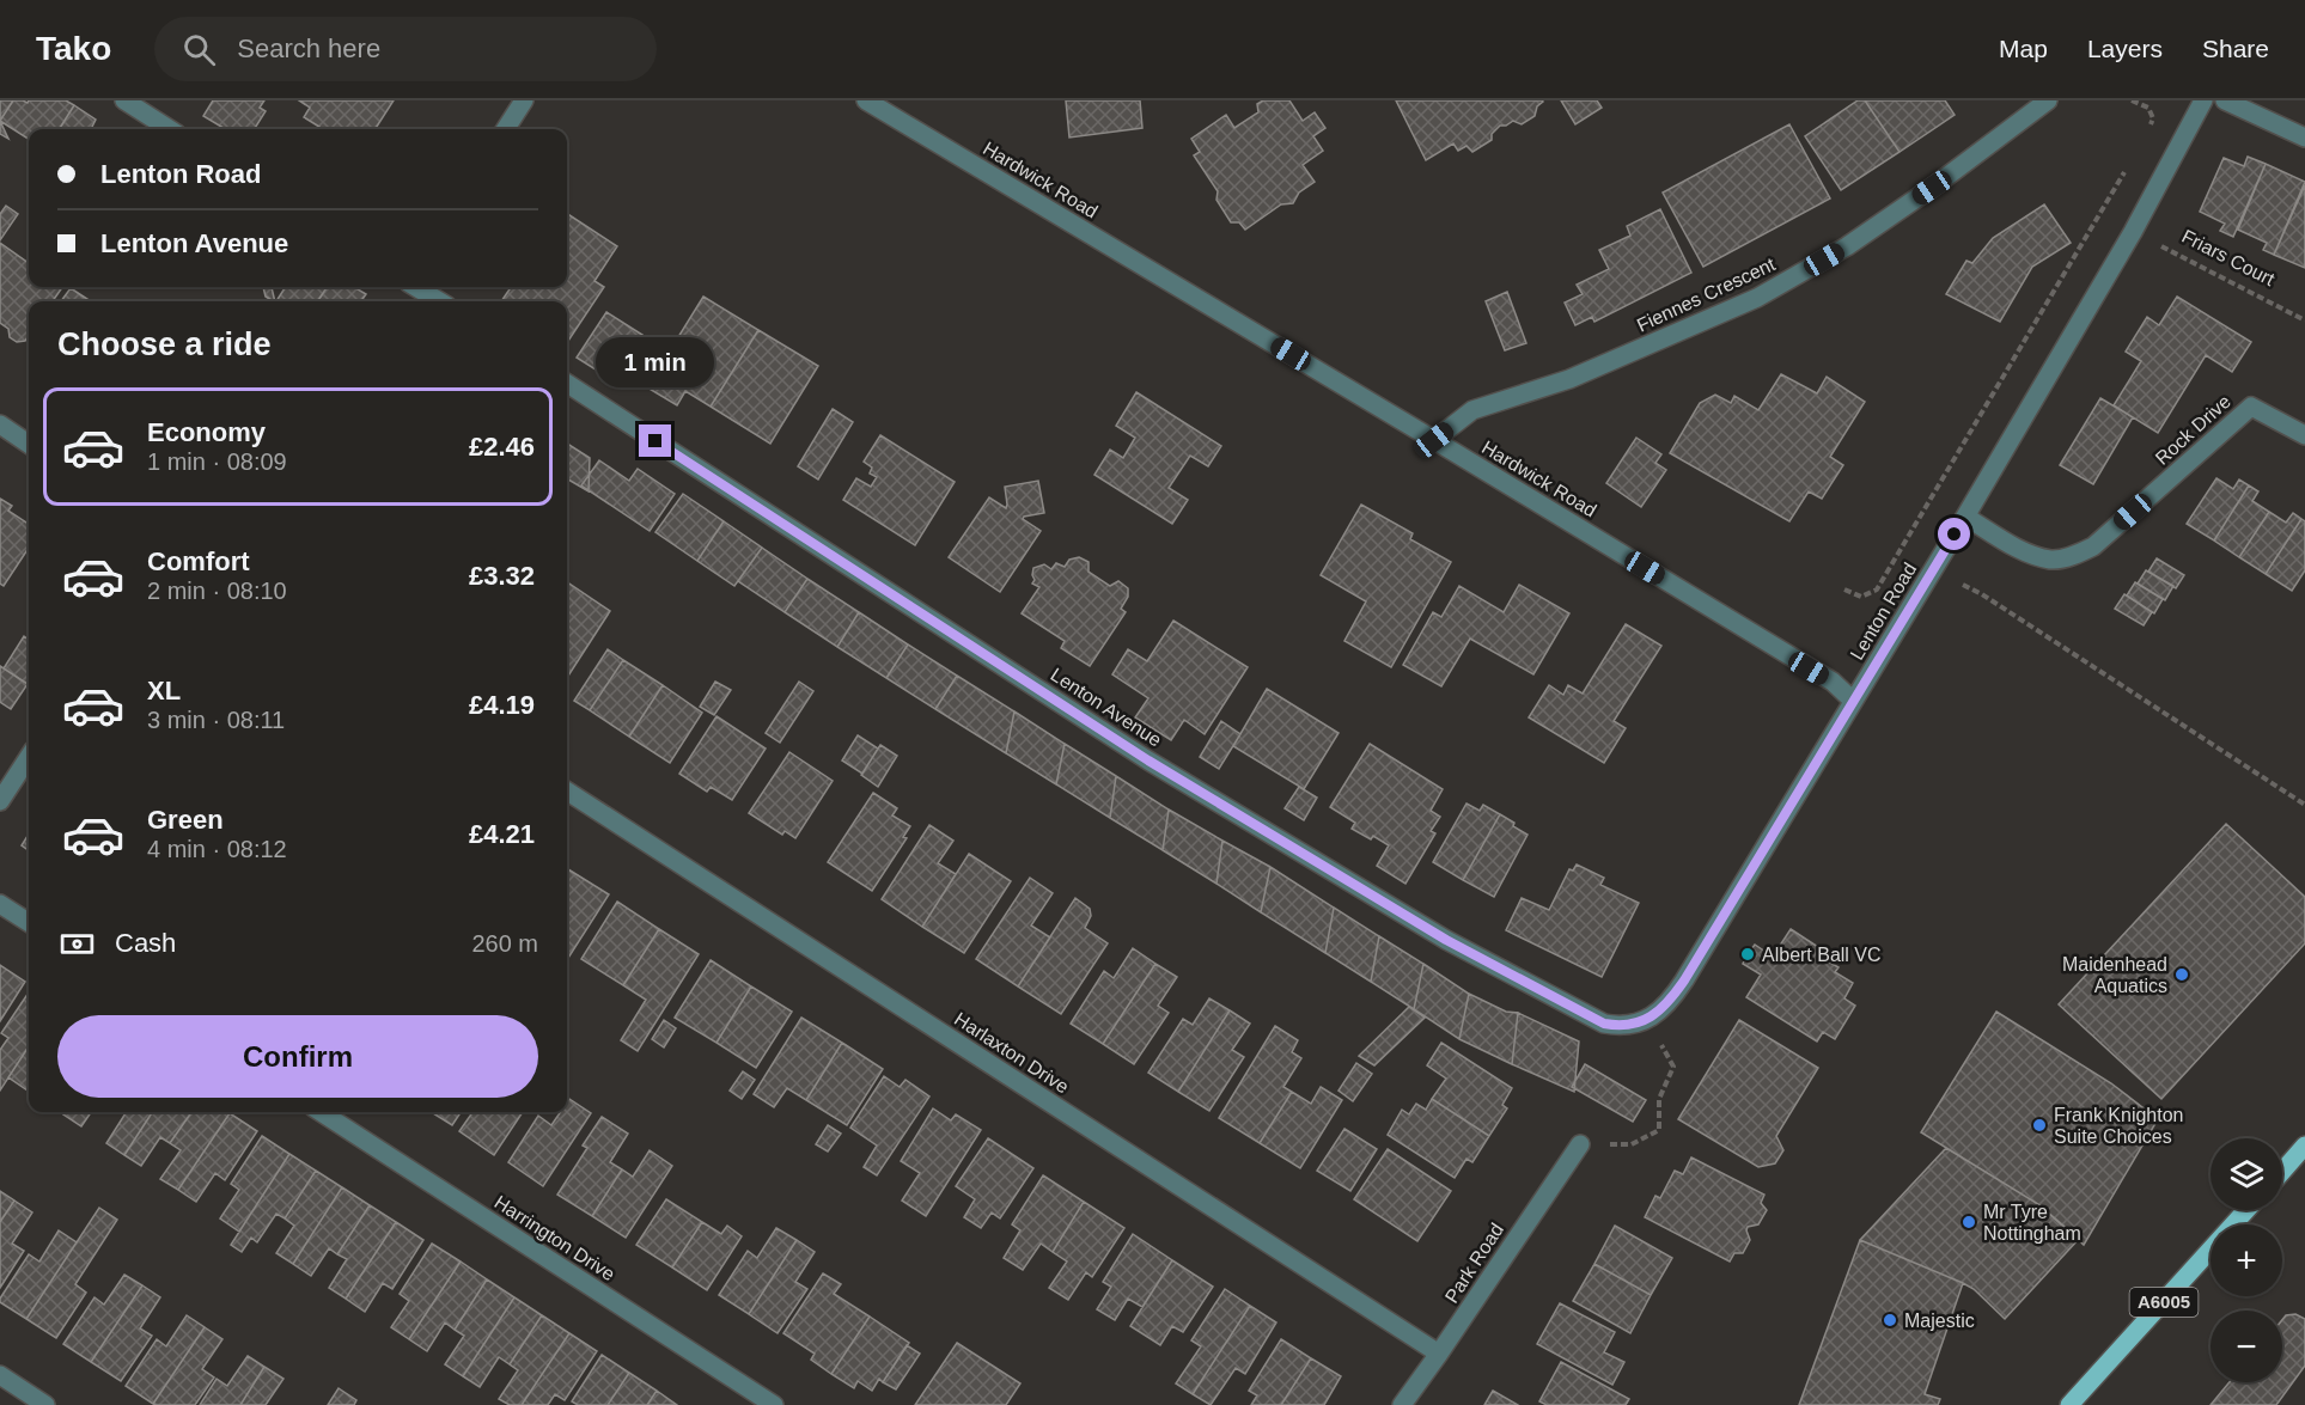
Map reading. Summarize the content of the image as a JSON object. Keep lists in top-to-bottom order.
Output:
{
  "streets": {
    "main road": ["A6005"],
    "street": [
      "Hardwick Road",
      "Fiennes Crescent",
      "Rock Drive",
      "Lenton Road",
      "Lenton Avenue",
      "Harlaxton Drive",
      "Harrington Drive",
      "Park Road"
    ],
    "path": ["Friars Court"]
  },
  "crossings": [
    ["Hardwick Road", "Fiennes Crescent"],
    ["Hardwick Road", "Lenton Road"],
    ["Friars Court", "Lenton Road"],
    ["Rock Drive", "Lenton Road"],
    ["Lenton Road", "Lenton Avenue"],
    ["Harlaxton Drive", "Park Road"]
  ],
  "places": [
    "Albert Ball VC",
    "Maidenhead Aquatics",
    "Frank Knighton Suite Choices",
    "Mr Tyre Nottingham",
    "Majestic"
  ],
  "page": {
    "header": "Tako",
    "search": "Search here",
    "nav": ["Map", "Layers", "Share"],
    "banner": ["Lenton Road", "Lenton Avenue"],
    "heading": "Choose a ride",
    "bubble": "1 min",
    "list": [
      {
        "name": "Economy",
        "note": "1 min · 08:09",
        "value": "£2.46"
      },
      {
        "name": "Comfort",
        "note": "2 min · 08:10",
        "value": "£3.32"
      },
      {
        "name": "XL",
        "note": "3 min · 08:11",
        "value": "£4.19"
      },
      {
        "name": "Green",
        "note": "4 min · 08:12",
        "value": "£4.21"
      }
    ],
    "pay": ["Cash", "260 m"],
    "buttons": "Confirm",
    "map_buttons": ["+", "−"]
  }
}
